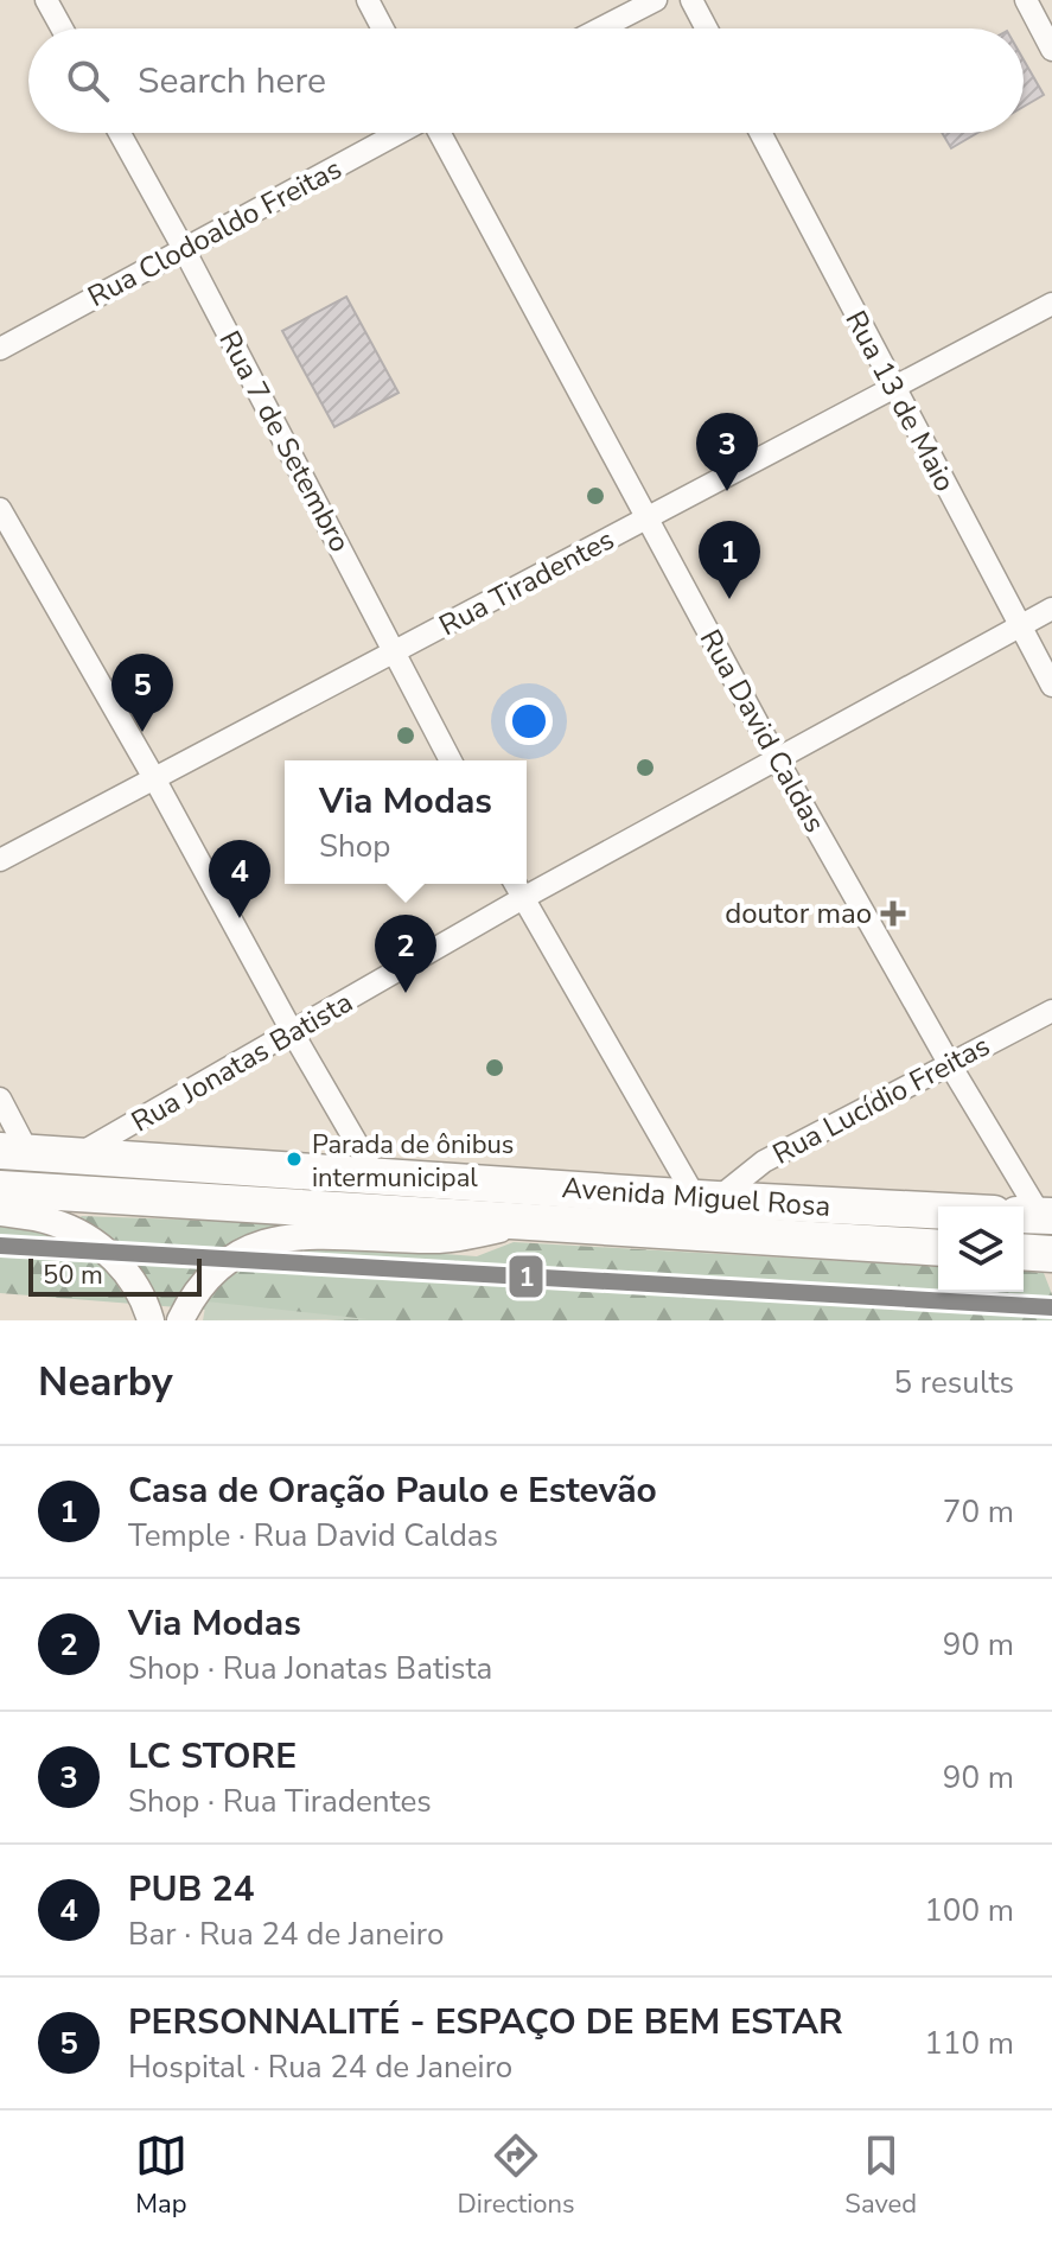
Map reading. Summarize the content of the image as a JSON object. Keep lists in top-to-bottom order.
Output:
{
  "streets": {
    "main road": ["Avenida Miguel Rosa"],
    "street": [
      "Rua Clodoaldo Freitas",
      "Rua 13 de Maio",
      "Rua 7 de Setembro",
      "Rua Tiradentes",
      "Rua David Caldas",
      "Rua Jonatas Batista",
      "Rua Lucídio Freitas"
    ]
  },
  "crossings": [
    ["Rua Clodoaldo Freitas", "Rua 7 de Setembro"],
    ["Rua 13 de Maio", "Rua Tiradentes"],
    ["Rua 13 de Maio", "Rua Jonatas Batista"],
    ["Rua 7 de Setembro", "Rua Tiradentes"],
    ["Rua Tiradentes", "Rua David Caldas"],
    ["Rua David Caldas", "Rua Jonatas Batista"],
    ["Rua David Caldas", "Rua Lucídio Freitas"],
    ["Rua Jonatas Batista", "Avenida Miguel Rosa"],
    ["Rua Lucídio Freitas", "Avenida Miguel Rosa"]
  ],
  "places": {
    "health": ["doutor mao"],
    "other": ["Parada de ônibus intermunicipal"]
  },
  "lines": ["transit line 1"],
  "scale_bar": "50 m",
  "page": {
    "search": "Search here",
    "pins": [
      "3",
      "1",
      "5",
      "4",
      "2"
    ],
    "popup": ["Via Modas", "Shop"],
    "scale": "50 m",
    "heading": ["Nearby", "5 results"],
    "list": [
      {
        "mark": "1",
        "name": "Casa de Oração Paulo e Estevão",
        "note": "Temple · Rua David Caldas",
        "value": "70 m"
      },
      {
        "mark": "2",
        "name": "Via Modas",
        "note": "Shop · Rua Jonatas Batista",
        "value": "90 m"
      },
      {
        "mark": "3",
        "name": "LC STORE",
        "note": "Shop · Rua Tiradentes",
        "value": "90 m"
      },
      {
        "mark": "4",
        "name": "PUB 24",
        "note": "Bar · Rua 24 de Janeiro",
        "value": "100 m"
      },
      {
        "mark": "5",
        "name": "PERSONNALITÉ - ESPAÇO DE BEM ESTAR",
        "note": "Hospital · Rua 24 de Janeiro",
        "value": "110 m"
      }
    ],
    "nav": ["Map", "Directions", "Saved"]
  }
}
